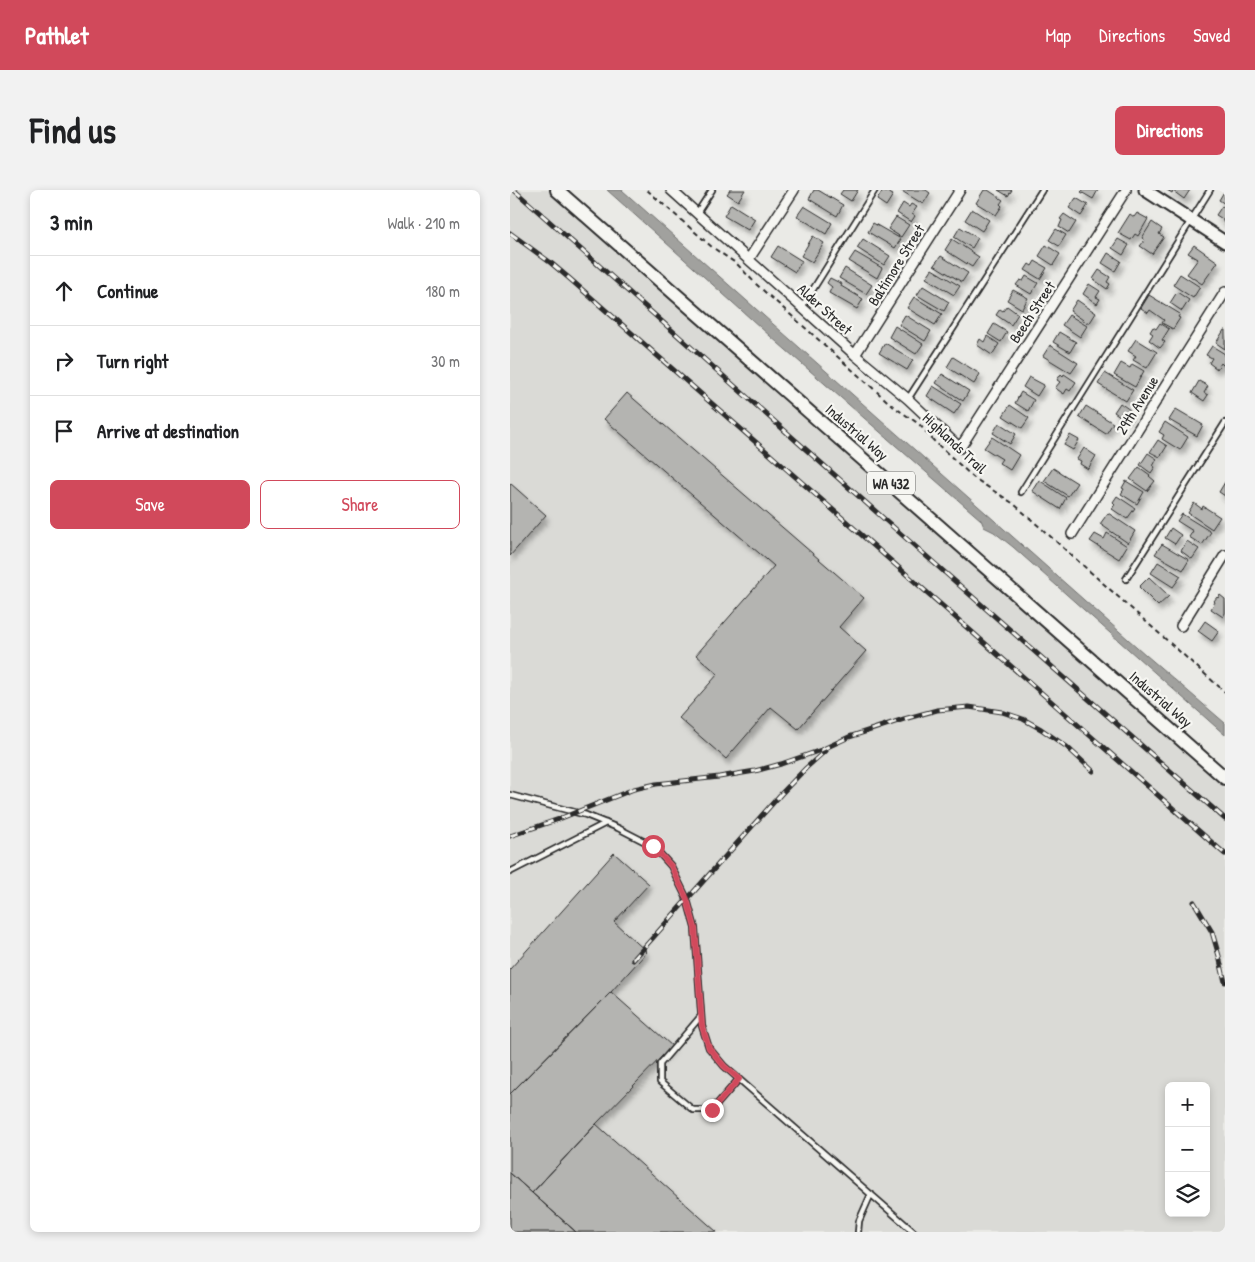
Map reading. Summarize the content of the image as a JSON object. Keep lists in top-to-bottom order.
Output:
{
  "streets": {
    "main road": ["Industrial Way", "WA 432"],
    "street": [
      "Baltimore Street",
      "Alder Street",
      "Beech Street",
      "29th Avenue"
    ],
    "path": ["Highlands Trail"]
  },
  "crossings": [
    ["Baltimore Street", "Alder Street"],
    ["Alder Street", "Beech Street"]
  ],
  "page": {
    "header": "Pathlet",
    "nav": ["Map", "Directions", "Saved"],
    "buttons": [
      "Directions",
      ["Save", "Share"]
    ],
    "title": "Find us",
    "heading": ["3 min", "Walk · 210 m"],
    "list": [
      ["Continue", "180 m"],
      ["Turn right", "30 m"],
      "Arrive at destination"
    ],
    "map_buttons": ["+", "−"]
  }
}
